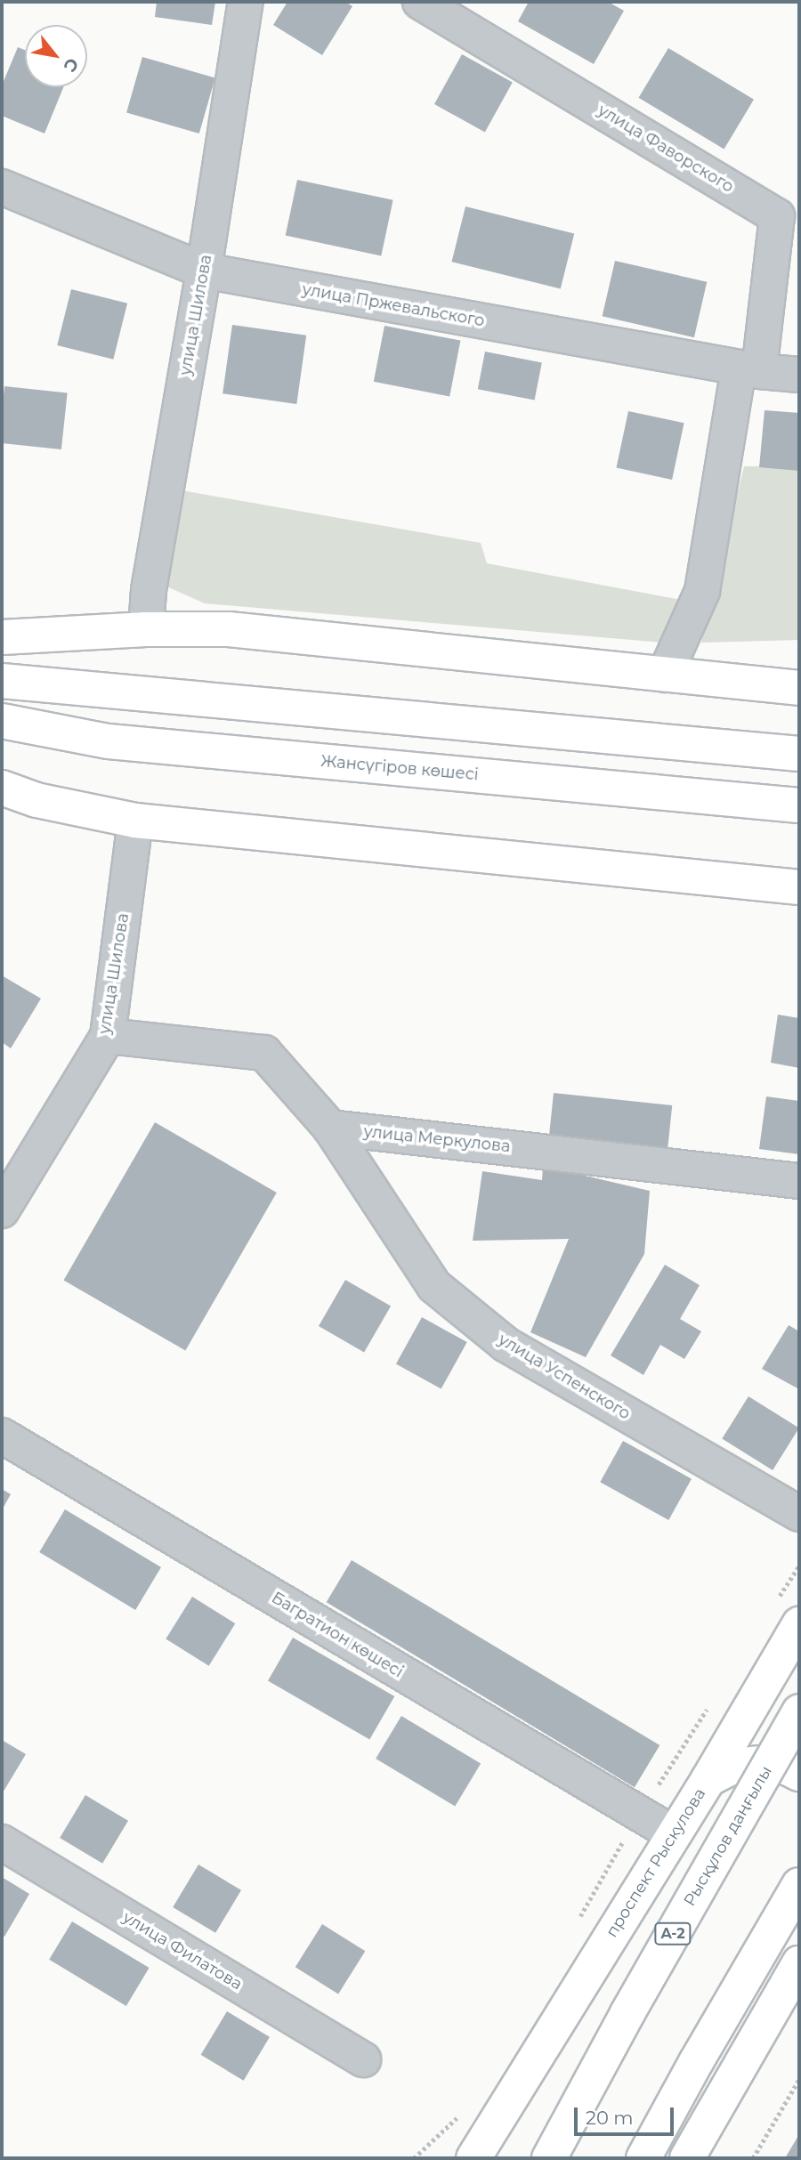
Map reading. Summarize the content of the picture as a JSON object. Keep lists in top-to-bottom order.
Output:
{
  "streets": {
    "main road": [
      "Жансүгіров көшесі",
      "Рысқұлов даңғылы",
      "проспект Рыскулова",
      "A-2"
    ],
    "street": [
      "улица Фаворского",
      "улица Пржевальского",
      "улица Шилова",
      "улица Меркулова",
      "улица Успенского",
      "Багратион көшесі",
      "улица Филатова"
    ]
  },
  "crossings": [
    ["улица Фаворского", "улица Пржевальского"],
    ["улица Пржевальского", "улица Шилова"],
    ["улица Меркулова", "улица Успенского"],
    ["Багратион көшесі", "проспект Рыскулова"]
  ],
  "scale_bar": "20 m",
  "north": "bottom right"
}
